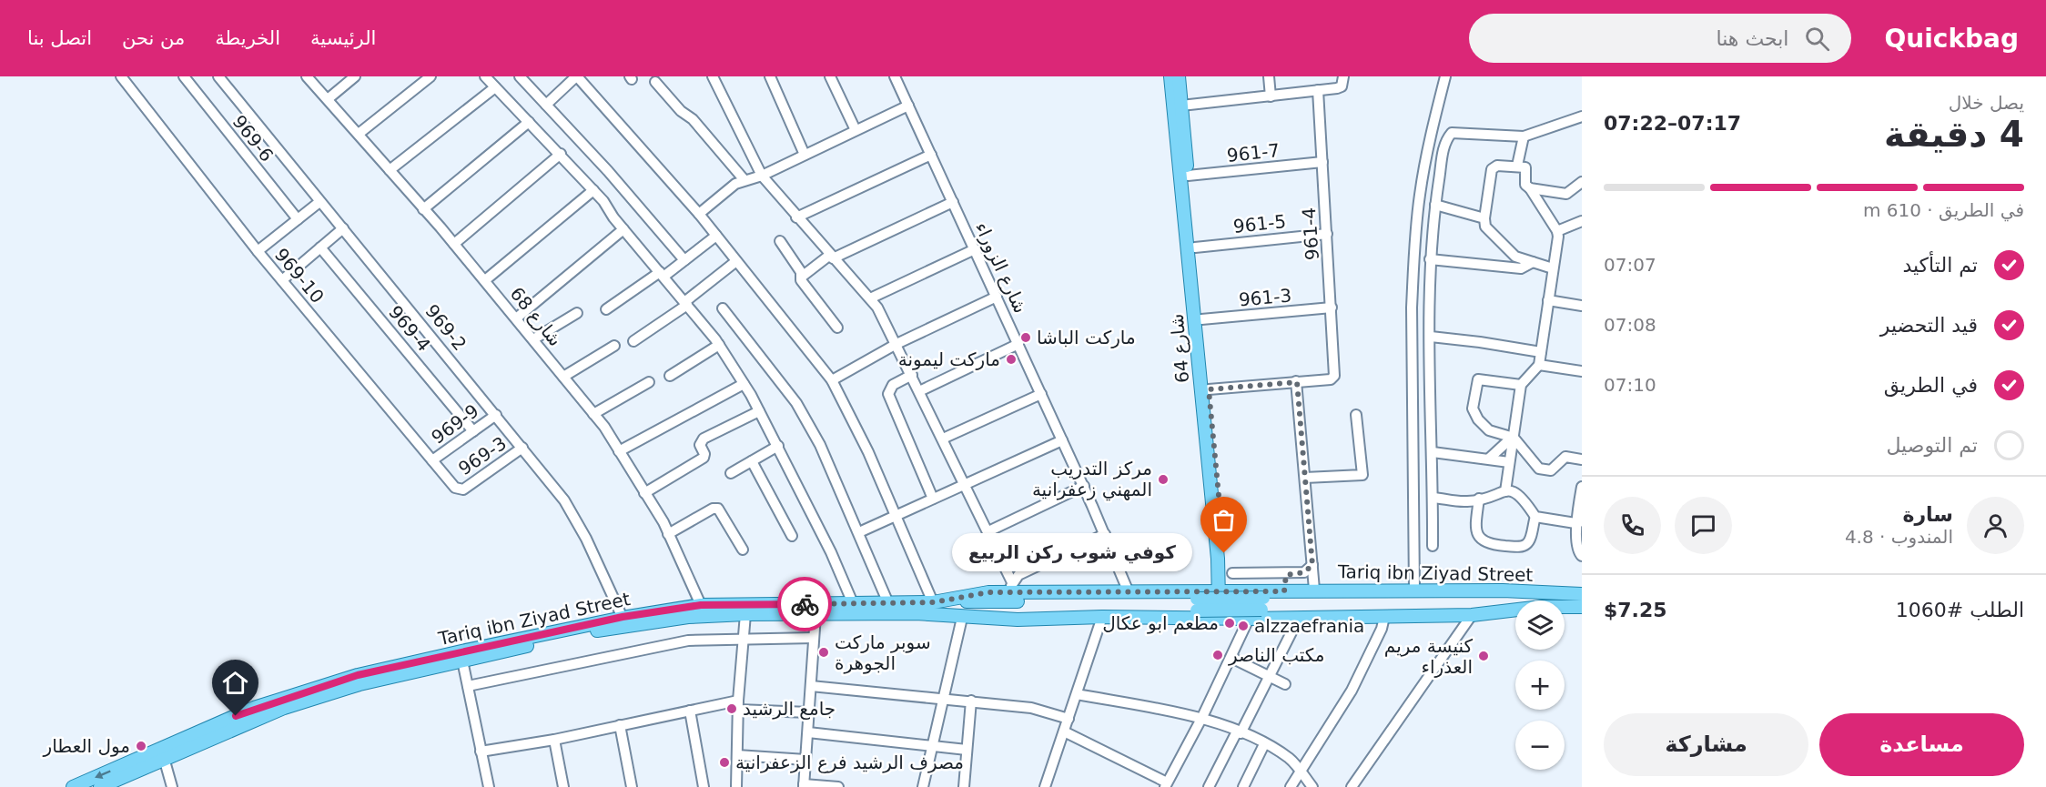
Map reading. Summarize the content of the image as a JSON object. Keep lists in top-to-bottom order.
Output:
{
  "streets": {
    "main road": ["شارع 64", "Tariq ibn Ziyad Street"],
    "street": [
      "969-6",
      "961-7",
      "961-5",
      "961-4",
      "شارع الزوراء",
      "969-10",
      "961-3",
      "شارع 68",
      "969-2",
      "969-4",
      "969-9",
      "969-3"
    ]
  },
  "crossings": [
    ["961-7", "961-4"],
    ["961-7", "شارع 64"],
    ["961-5", "961-4"],
    ["961-5", "شارع 64"],
    ["961-4", "961-3"],
    ["شارع الزوراء", "Tariq ibn Ziyad Street"],
    ["969-10", "969-9"],
    ["969-10", "969-3"],
    ["961-3", "شارع 64"],
    ["شارع 68", "Tariq ibn Ziyad Street"],
    ["969-2", "969-9"],
    ["969-2", "969-3"],
    ["969-2", "Tariq ibn Ziyad Street"],
    ["969-4", "969-9"],
    ["شارع 64", "Tariq ibn Ziyad Street"]
  ],
  "places": [
    "ماركت الباشا",
    "ماركت ليمونة",
    "مركز التدريب المهني زعفرانية",
    "كوفي شوب ركن الربيع",
    "مطعم ابو عكال",
    "alzzaefrania",
    "سوبر ماركت الجوهرة",
    "مكتب الناصر",
    "كنيسة مريم العذراء",
    "جامع الرشيد",
    "مول العطار",
    "مصرف الرشيد فرع الزعفرانية"
  ],
  "page": {
    "header": "Quickbag",
    "search": "ابحث هنا",
    "nav": [
      "الرئيسية",
      "الخريطة",
      "من نحن",
      "اتصل بنا"
    ],
    "heading": ["4 دقيقة", "يصل خلال", "07:17–07:22"],
    "panel": [
      "سارة",
      "المندوب · 4.8",
      "الطلب #1060",
      "$7.25"
    ],
    "bar": "في الطريق · 610 m",
    "list": [
      ["تم التأكيد", "07:07"],
      ["قيد التحضير", "07:08"],
      ["في الطريق", "07:10"],
      "تم التوصيل"
    ],
    "bubble": "كوفي شوب ركن الربيع",
    "map_buttons": ["+", "−"],
    "buttons": ["مساعدة", "مشاركة"]
  }
}
